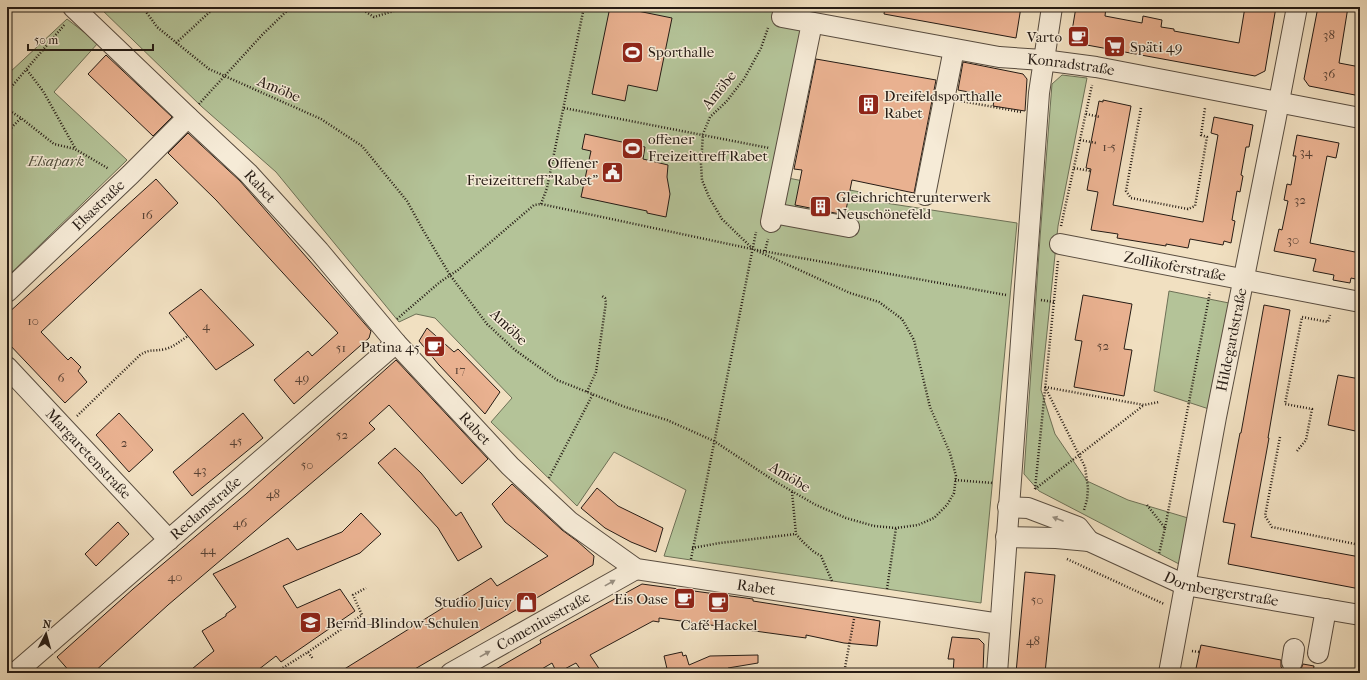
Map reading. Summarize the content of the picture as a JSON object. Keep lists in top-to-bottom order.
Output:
{
  "streets": {
    "street": [
      "Konradstraße",
      "Rabet",
      "Elsastraße",
      "Zollikoferstraße",
      "Hildegardstraße",
      "Margaretenstraße",
      "Reclamstraße",
      "Dornbergerstraße",
      "Comeniusstraße"
    ],
    "path": ["Amöbe"]
  },
  "crossings": [
    ["Konradstraße", "Amöbe"],
    ["Konradstraße", "Hildegardstraße"],
    ["Rabet", "Elsastraße"],
    ["Rabet", "Reclamstraße"],
    ["Rabet", "Comeniusstraße"],
    ["Zollikoferstraße", "Hildegardstraße"],
    ["Hildegardstraße", "Dornbergerstraße"],
    ["Margaretenstraße", "Reclamstraße"]
  ],
  "one_way": ["Comeniusstraße"],
  "parks": ["Elsapark"],
  "places": {
    "cafe": [
      "Varto",
      "Patina 45",
      "Eis Oase",
      "Café Hackel"
    ],
    "supermarket": ["Späti 49"],
    "sports": ["Sporthalle", "offener Freizeittreff Rabet"],
    "building": ["Dreifeldsporthalle Rabet", "Gleichrichterunterwerk Neuschönefeld"],
    "public building": ["Offener Freizeittreff \"Rabet\""],
    "shop": ["Studio Juicy"],
    "school or university": ["Bernd-Blindow-Schulen"]
  },
  "house_numbers": [
    "38",
    "36",
    "1-5",
    "34",
    "32",
    "16",
    "30",
    "10",
    "4",
    "52",
    "51",
    "17",
    "6",
    "49",
    "52",
    "45",
    "2",
    "50",
    "43",
    "48",
    "46",
    "44",
    "40",
    "50",
    "48"
  ],
  "scale_bar": "50 m",
  "north": "top"
}
